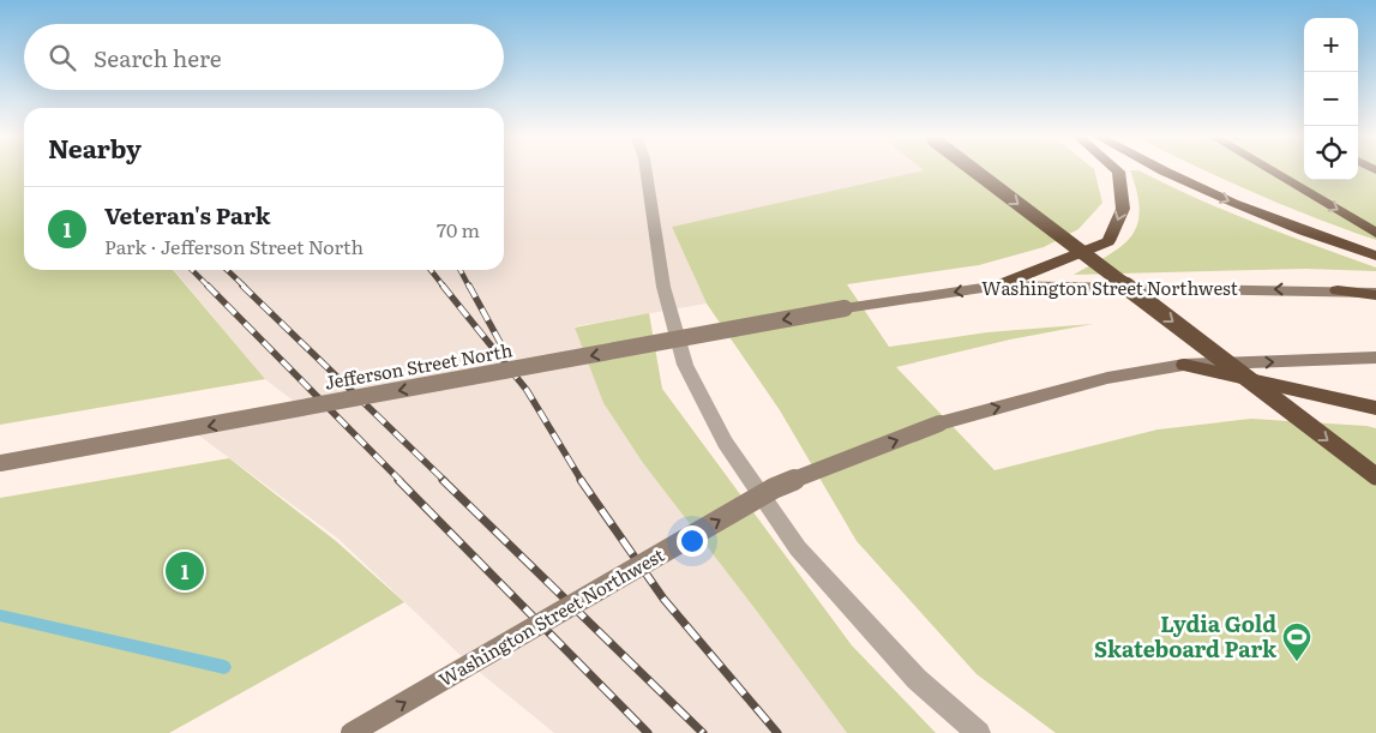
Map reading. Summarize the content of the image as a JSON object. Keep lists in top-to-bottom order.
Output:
{
  "streets": {
    "main road": ["Washington Street Northwest", "Jefferson Street North"]
  },
  "crossings": [
    ["Washington Street Northwest", "Jefferson Street North"]
  ],
  "one_way": ["Jefferson Street North"],
  "places": {
    "sports": ["Lydia Gold Skateboard Park"]
  },
  "page": {
    "map_buttons": ["+", "−"],
    "search": "Search here",
    "heading": "Nearby",
    "list": [
      {
        "mark": "1",
        "name": "Veteran's Park",
        "note": "Park · Jefferson Street North",
        "value": "70 m"
      }
    ],
    "pins": "1"
  }
}
